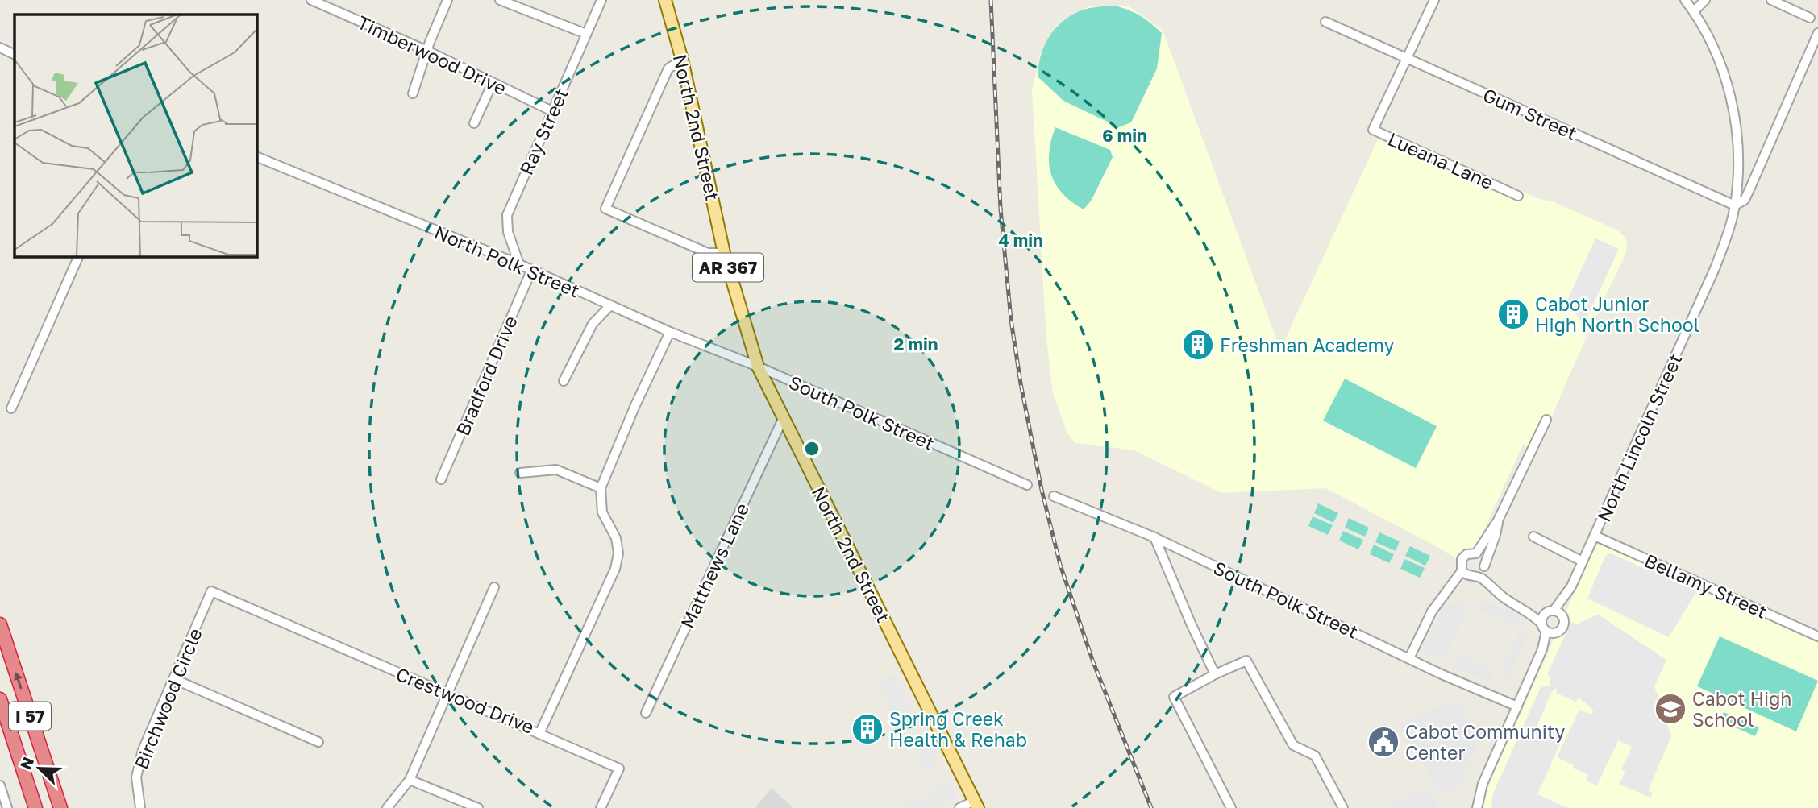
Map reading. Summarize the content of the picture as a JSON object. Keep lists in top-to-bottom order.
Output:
{
  "streets": {
    "highway": ["I 57"],
    "main road": ["North 2nd Street", "AR 367"],
    "street": [
      "Timberwood Drive",
      "Gum Street",
      "Ray Street",
      "Lueana Lane",
      "North Polk Street",
      "Bradford Drive",
      "South Polk Street",
      "North Lincoln Street",
      "Matthews Lane",
      "Bellamy Street",
      "Birchwood Circle",
      "Crestwood Drive"
    ]
  },
  "crossings": [
    ["Timberwood Drive", "Ray Street"],
    ["Gum Street", "Lueana Lane"],
    ["Gum Street", "North Lincoln Street"],
    ["North 2nd Street", "North Polk Street"],
    ["North 2nd Street", "South Polk Street"],
    ["North 2nd Street", "Matthews Lane"],
    ["Ray Street", "North Polk Street"],
    ["North Polk Street", "Bradford Drive"],
    ["North Polk Street", "South Polk Street"],
    ["North Lincoln Street", "Bellamy Street"],
    ["Birchwood Circle", "Crestwood Drive"]
  ],
  "places": {
    "building": ["Cabot Junior High North School", "Freshman Academy", "Spring Creek Health & Rehab"],
    "school or university": ["Cabot High School"],
    "public building": ["Cabot Community Center"]
  },
  "north": "top left",
  "rings": ["6 min", "4 min", "2 min"]
}
